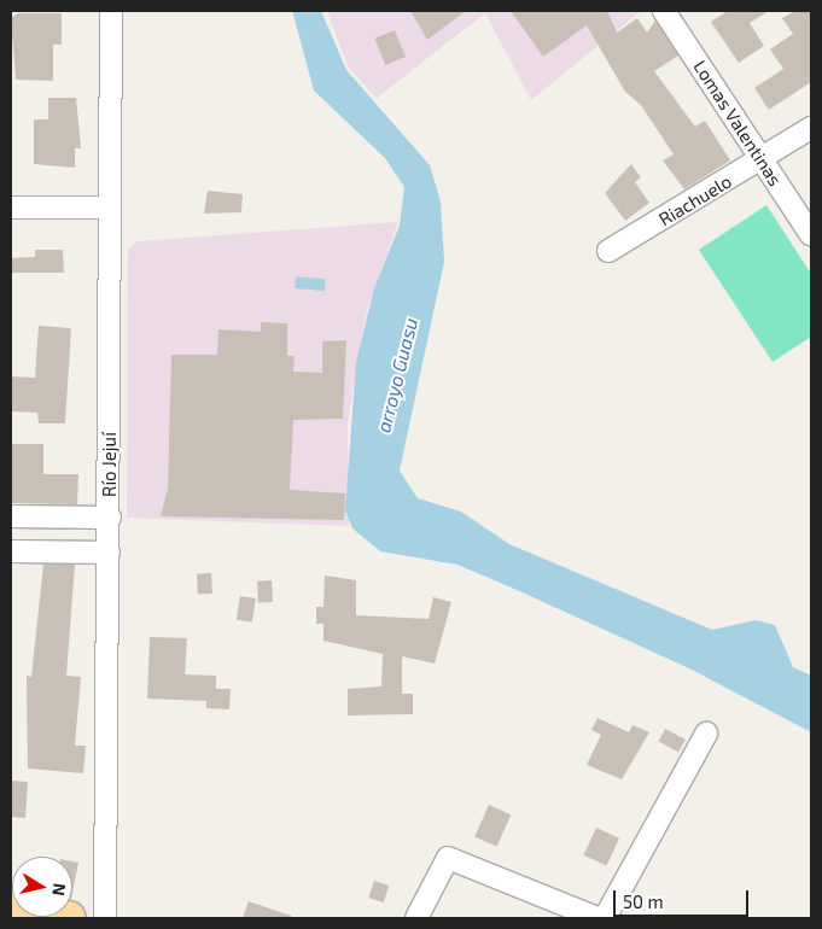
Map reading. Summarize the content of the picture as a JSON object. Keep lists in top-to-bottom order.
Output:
{
  "streets": {
    "street": ["Lomas Valentinas", "Riachuelo", "Río Jejuí"]
  },
  "crossings": [
    ["Lomas Valentinas", "Riachuelo"]
  ],
  "water": ["arroyo Guasu"],
  "scale_bar": "50 m",
  "north": "right"
}
